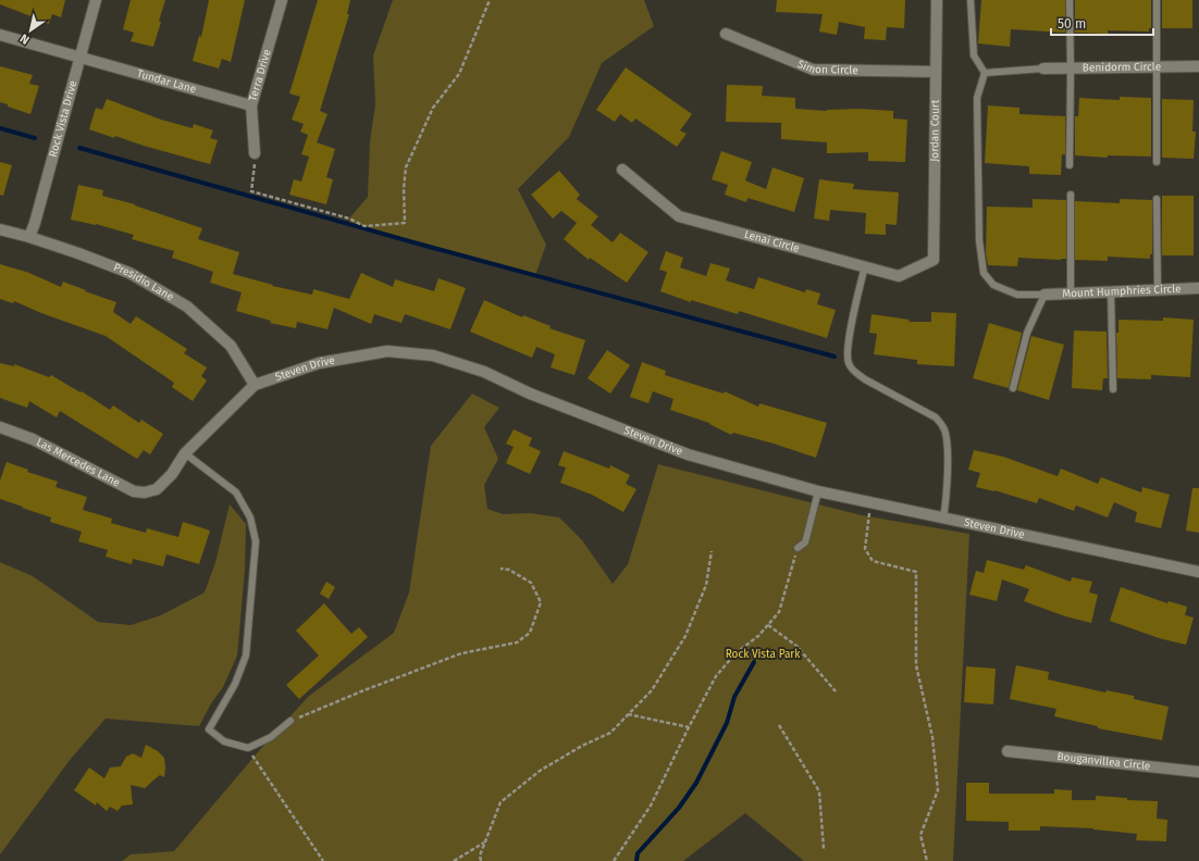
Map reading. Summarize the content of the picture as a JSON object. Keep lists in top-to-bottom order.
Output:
{
  "streets": {
    "street": [
      "Simon Circle",
      "Benidorm Circle",
      "Terra Drive",
      "Tundar Lane",
      "Rock Vista Drive",
      "Jordan Court",
      "Lenai Circle",
      "Presidio Lane",
      "Mount Humphries Circle",
      "Steven Drive",
      "Las Mercedes Lane",
      "Bouganvillea Circle"
    ]
  },
  "crossings": [
    ["Simon Circle", "Jordan Court"],
    ["Terra Drive", "Tundar Lane"],
    ["Tundar Lane", "Rock Vista Drive"],
    ["Rock Vista Drive", "Presidio Lane"],
    ["Jordan Court", "Lenai Circle"],
    ["Presidio Lane", "Steven Drive"],
    ["Steven Drive", "Las Mercedes Lane"]
  ],
  "parks": ["Rock Vista Park"],
  "scale_bar": "50 m",
  "north": "bottom left"
}
